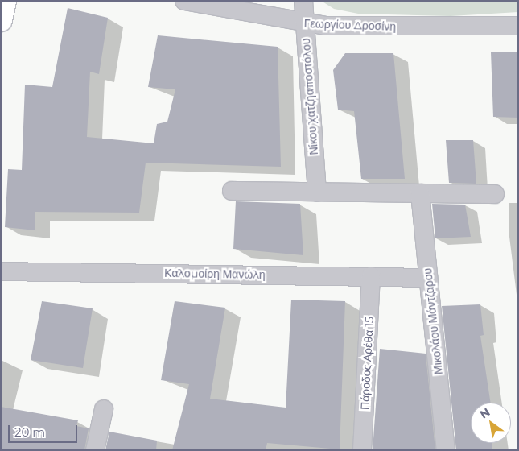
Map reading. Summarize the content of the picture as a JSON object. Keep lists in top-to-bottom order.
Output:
{
  "streets": {
    "street": [
      "Γεωργίου Δροσίνη",
      "Νίκου Χατζηαποστόλου",
      "Καλομοίρη Μανώλη",
      "Μικολάου Μάντζαρου",
      "Πάροδος Αρέθα 15"
    ]
  },
  "crossings": [
    ["Γεωργίου Δροσίνη", "Νίκου Χατζηαποστόλου"],
    ["Καλομοίρη Μανώλη", "Μικολάου Μάντζαρου"],
    ["Καλομοίρη Μανώλη", "Πάροδος Αρέθα 15"]
  ],
  "scale_bar": "20 m",
  "north": "top left"
}
